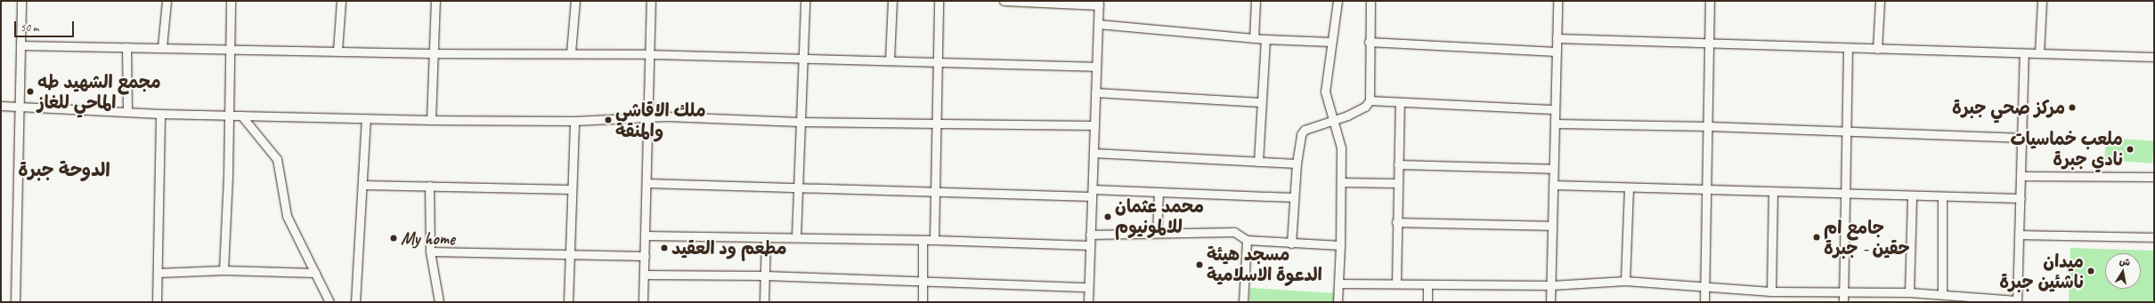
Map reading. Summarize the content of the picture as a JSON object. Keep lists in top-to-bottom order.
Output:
{
  "districts": ["الدوحة جبرة"],
  "places": [
    "مجمع الشهيد طه الماحي للغاز",
    "مركز صحي جبرة",
    "ملك الاقاشي والمنقة",
    "ملعب خماسيات نادي جبرة",
    "محمد عثمان للالمونيوم",
    "جامع ام حقين - جبرة",
    "My home",
    "مطعم ود العقيد",
    "مسجد هيئة الدعوة الاسلامية",
    "ميدان ناشئين جبرة"
  ],
  "scale_bar": "50 m",
  "north": "top"
}
